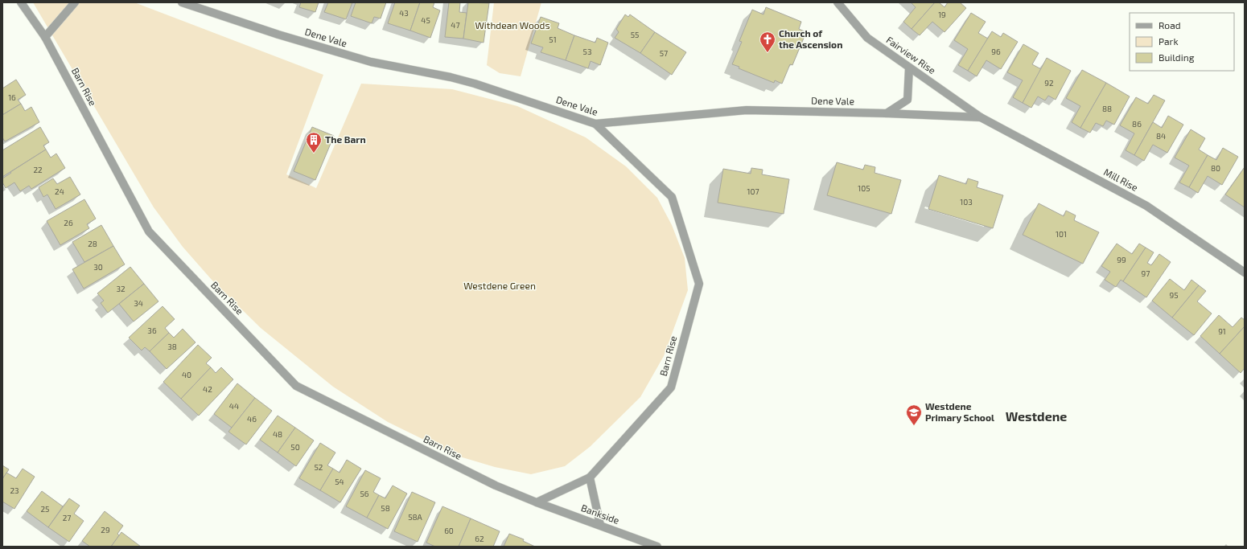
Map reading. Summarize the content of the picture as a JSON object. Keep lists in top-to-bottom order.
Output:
{
  "streets": {
    "street": [
      "Dene Vale",
      "Fairview Rise",
      "Barn Rise",
      "Mill Rise",
      "Bankside"
    ]
  },
  "crossings": [
    ["Dene Vale", "Fairview Rise"],
    ["Dene Vale", "Barn Rise"],
    ["Dene Vale", "Mill Rise"],
    ["Fairview Rise", "Mill Rise"],
    ["Barn Rise", "Bankside"]
  ],
  "districts": ["Westdene"],
  "parks": ["Withdean Woods", "Westdene Green"],
  "places": {
    "church": ["Church of the Ascension"],
    "building": ["The Barn"],
    "school or university": ["Westdene Primary School"]
  },
  "house_numbers": [
    "43",
    "19",
    "45",
    "47",
    "55",
    "51",
    "53",
    "96",
    "57",
    "92",
    "16",
    "88",
    "86",
    "84",
    "80",
    "22",
    "105",
    "24",
    "107",
    "103",
    "26",
    "101",
    "28",
    "99",
    "30",
    "97",
    "32",
    "95",
    "34",
    "36",
    "91",
    "38",
    "40",
    "42",
    "44",
    "46",
    "48",
    "50",
    "52",
    "54",
    "23",
    "56",
    "58",
    "25",
    "58A",
    "27",
    "29",
    "60",
    "62"
  ],
  "legend": ["Road", "Park", "Building"]
}
